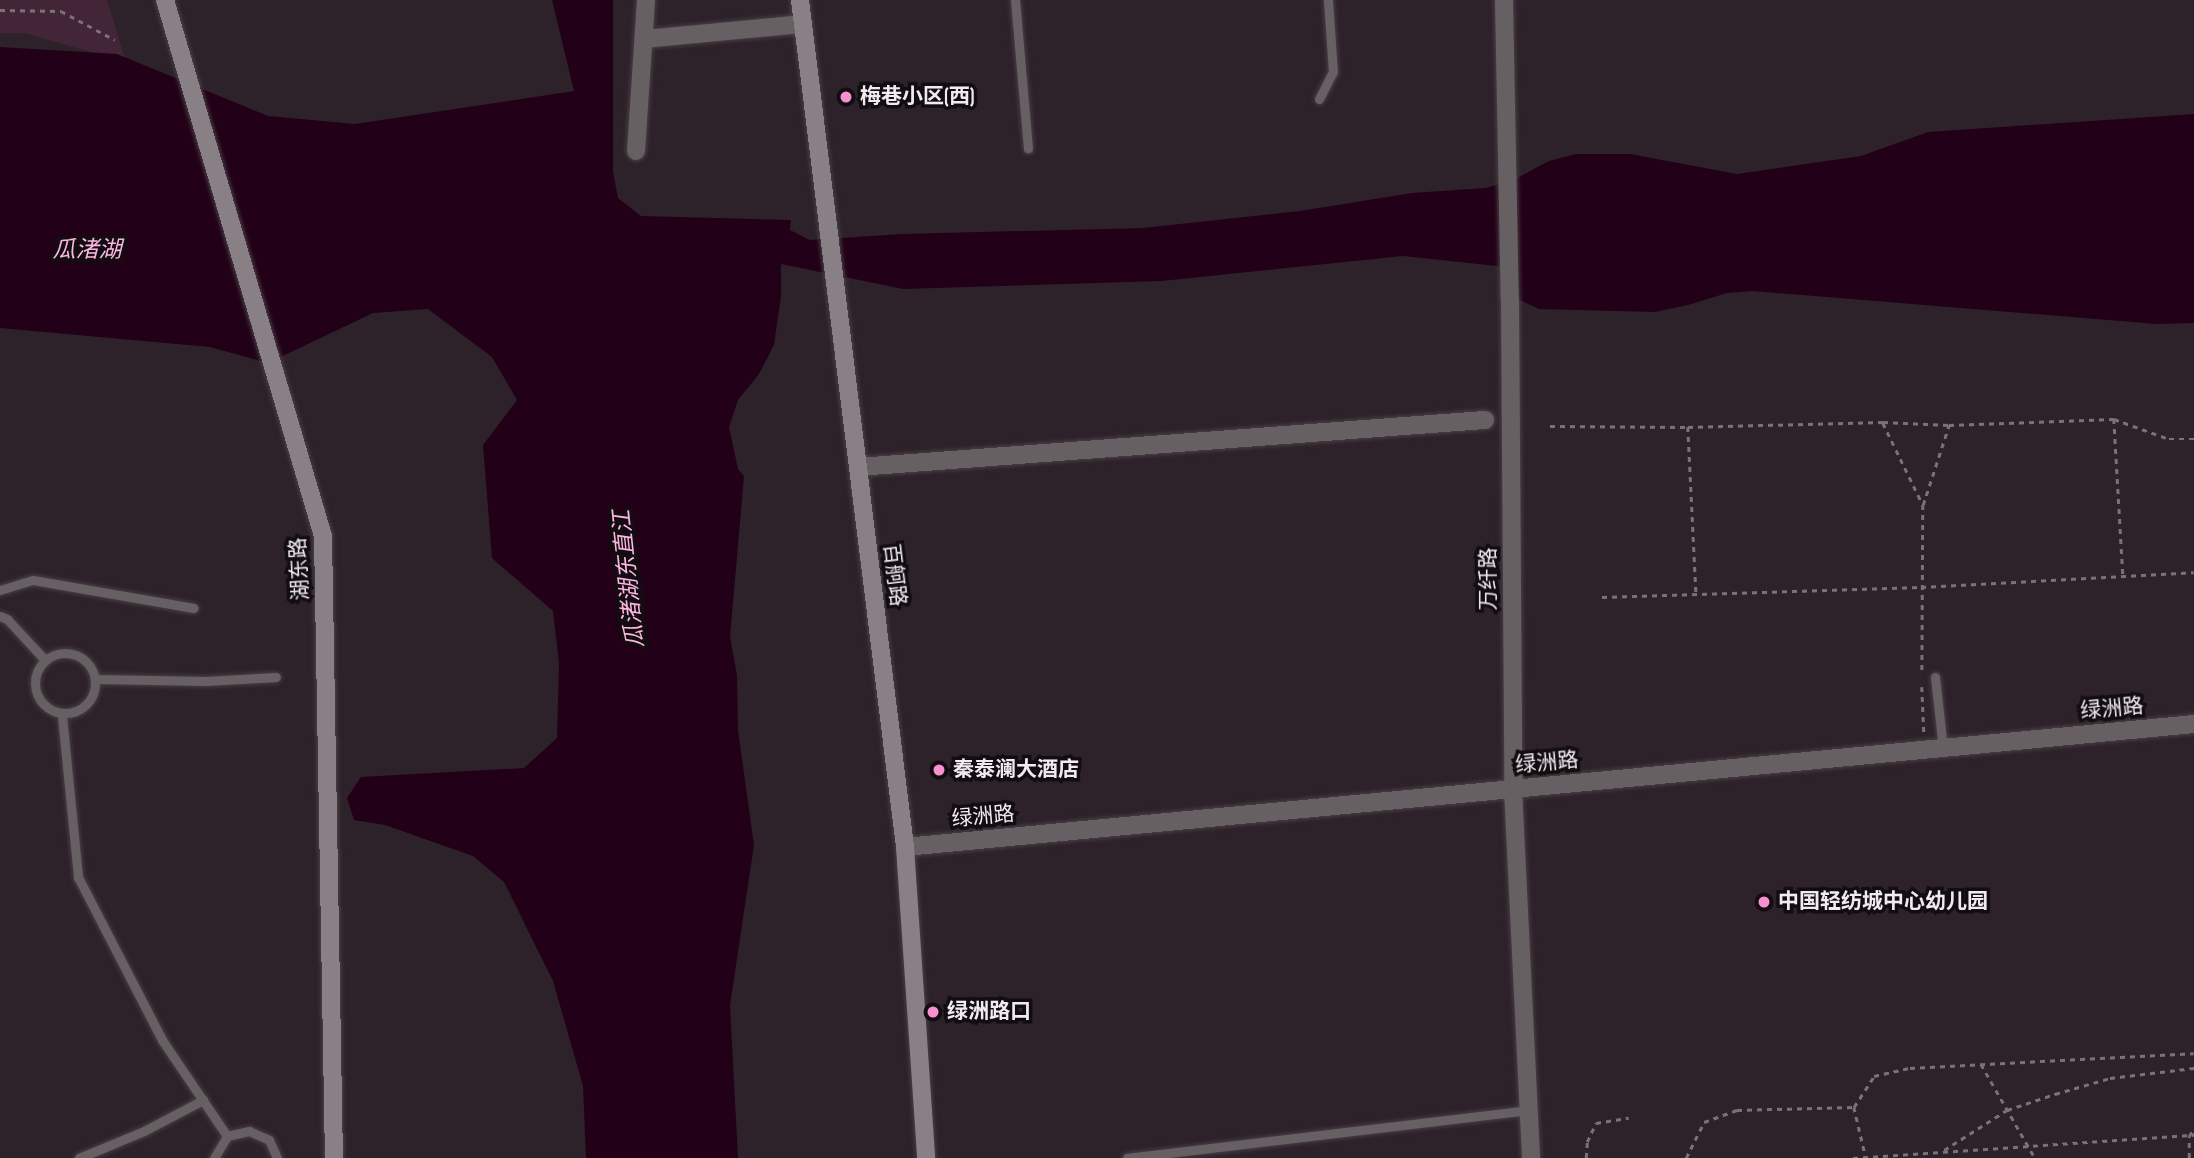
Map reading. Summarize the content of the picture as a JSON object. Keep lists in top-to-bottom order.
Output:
{
  "streets": {
    "street": [
      "湖东路",
      "百舸路",
      "万纤路",
      "绿洲路"
    ]
  },
  "crossings": [
    ["百舸路", "绿洲路"],
    ["万纤路", "绿洲路"]
  ],
  "water": ["瓜渚湖", "瓜渚湖东直江"],
  "places": [
    "梅巷小区(西)",
    "秦泰澜大酒店",
    "中国轻纺城中心幼儿园",
    "绿洲路口"
  ]
}
